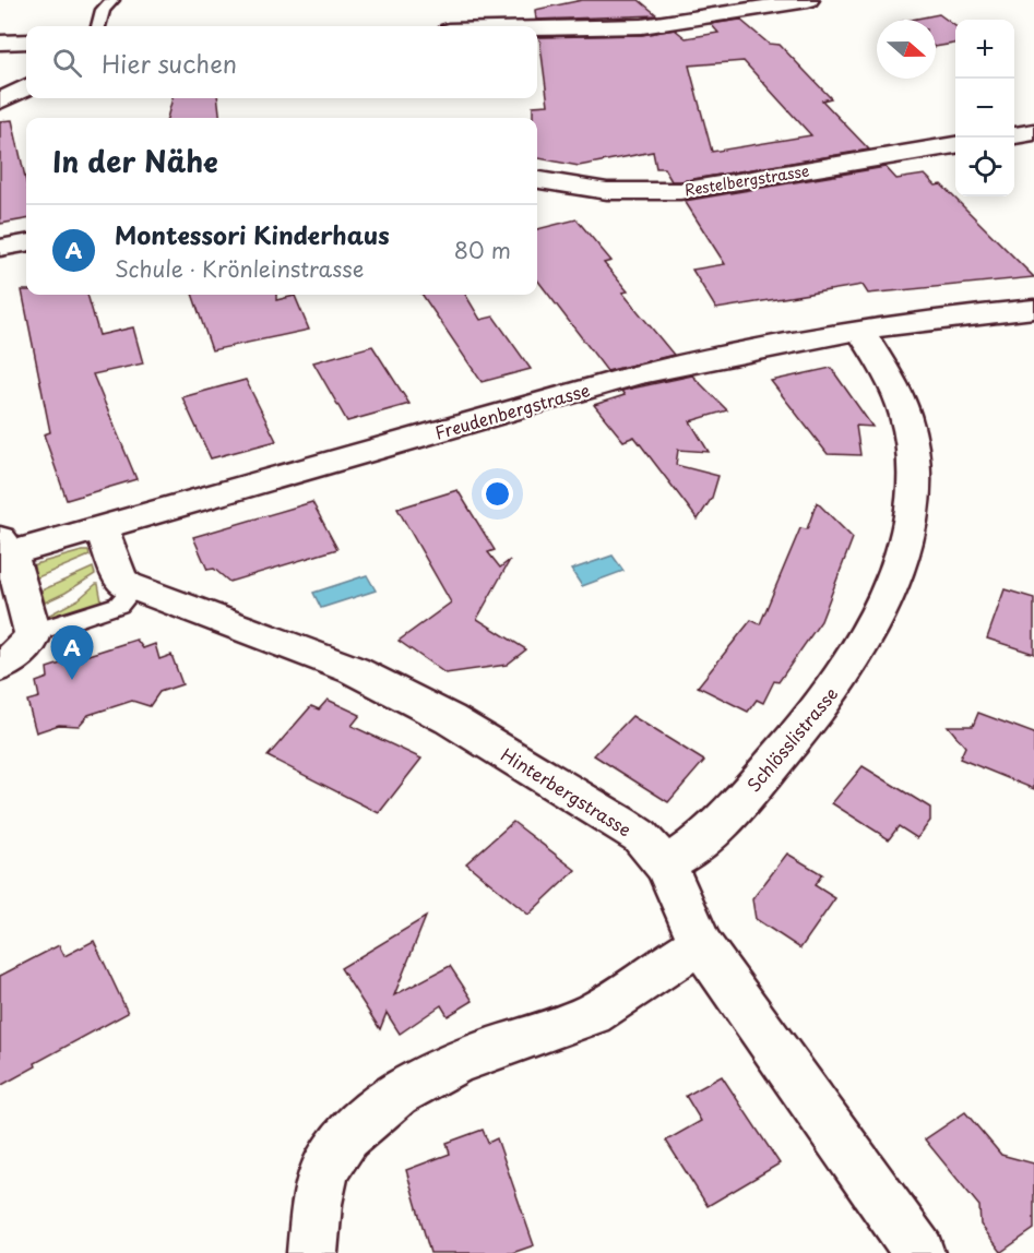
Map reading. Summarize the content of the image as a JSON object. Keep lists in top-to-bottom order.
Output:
{
  "streets": {
    "street": [
      "Restelbergstrasse",
      "Freudenbergstrasse",
      "Schlösslistrasse",
      "Hinterbergstrasse"
    ]
  },
  "crossings": [
    ["Freudenbergstrasse", "Schlösslistrasse"],
    ["Schlösslistrasse", "Hinterbergstrasse"]
  ],
  "north": "right",
  "page": {
    "map_buttons": ["+", "−"],
    "search": "Hier suchen",
    "heading": "In der Nähe",
    "list": [
      {
        "mark": "A",
        "name": "Montessori Kinderhaus",
        "note": "Schule · Krönleinstrasse",
        "value": "80 m"
      }
    ],
    "pins": "A"
  }
}
